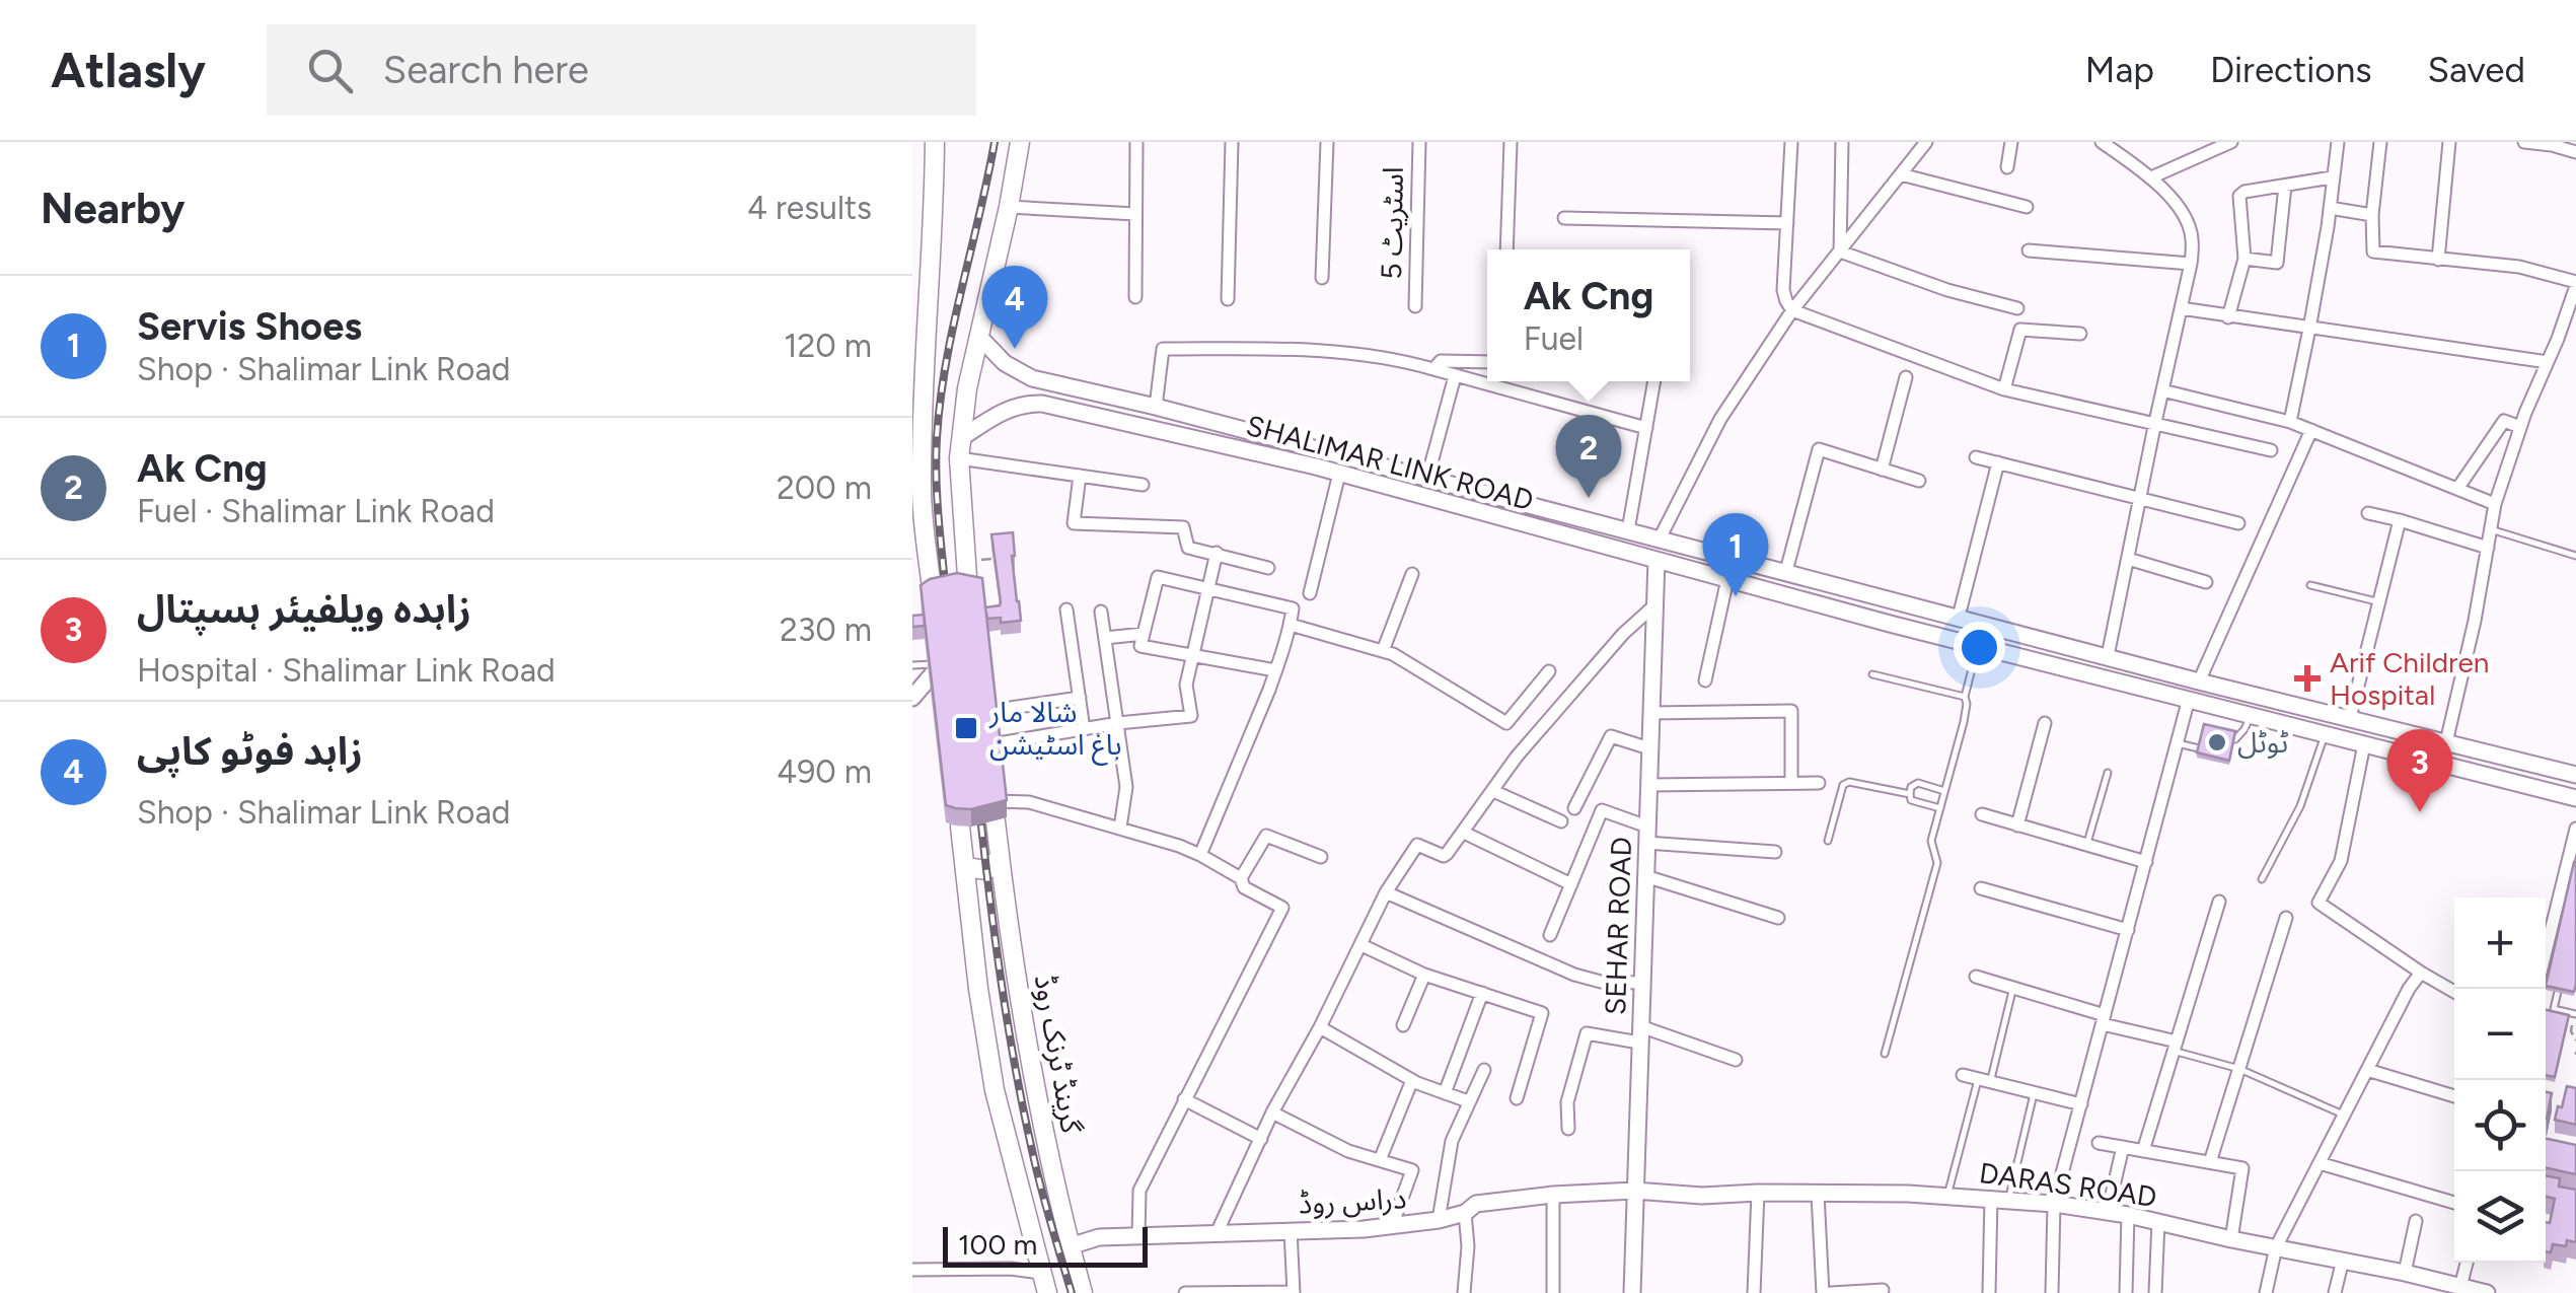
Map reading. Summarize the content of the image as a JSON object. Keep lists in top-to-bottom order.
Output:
{
  "streets": {
    "main road": [
      "SHALIMAR LINK ROAD",
      "SEHAR ROAD",
      "گرینڈ ٹرنک روڈ",
      "DARAS ROAD",
      "دراس روڈ"
    ],
    "street": ["اسٹریٹ 5"]
  },
  "crossings": [
    ["SHALIMAR LINK ROAD", "SEHAR ROAD"],
    ["SEHAR ROAD", "DARAS ROAD"],
    ["SEHAR ROAD", "دراس روڈ"],
    ["گرینڈ ٹرنک روڈ", "دراس روڈ"],
    ["DARAS ROAD", "دراس روڈ"]
  ],
  "places": {
    "health": ["Arif Children Hospital"],
    "transit": ["شالا مار باغ اسٹیشن"],
    "other": ["ٹوٹل"]
  },
  "scale_bar": "100 m",
  "page": {
    "header": "Atlasly",
    "search": "Search here",
    "nav": ["Map", "Directions", "Saved"],
    "heading": ["Nearby", "4 results"],
    "popup": ["Ak Cng", "Fuel"],
    "pins": [
      "4",
      "2",
      "1",
      "3"
    ],
    "list": [
      {
        "mark": "1",
        "name": "Servis Shoes",
        "note": "Shop · Shalimar Link Road",
        "value": "120 m"
      },
      {
        "mark": "2",
        "name": "Ak Cng",
        "note": "Fuel · Shalimar Link Road",
        "value": "200 m"
      },
      {
        "mark": "3",
        "name": "زاہدہ ویلفیئر ہسپتال",
        "note": "Hospital · Shalimar Link Road",
        "value": "230 m"
      },
      {
        "mark": "4",
        "name": "زاہد فوٹو کاپی",
        "note": "Shop · Shalimar Link Road",
        "value": "490 m"
      }
    ],
    "map_buttons": ["+", "−"],
    "scale": "100 m"
  }
}
